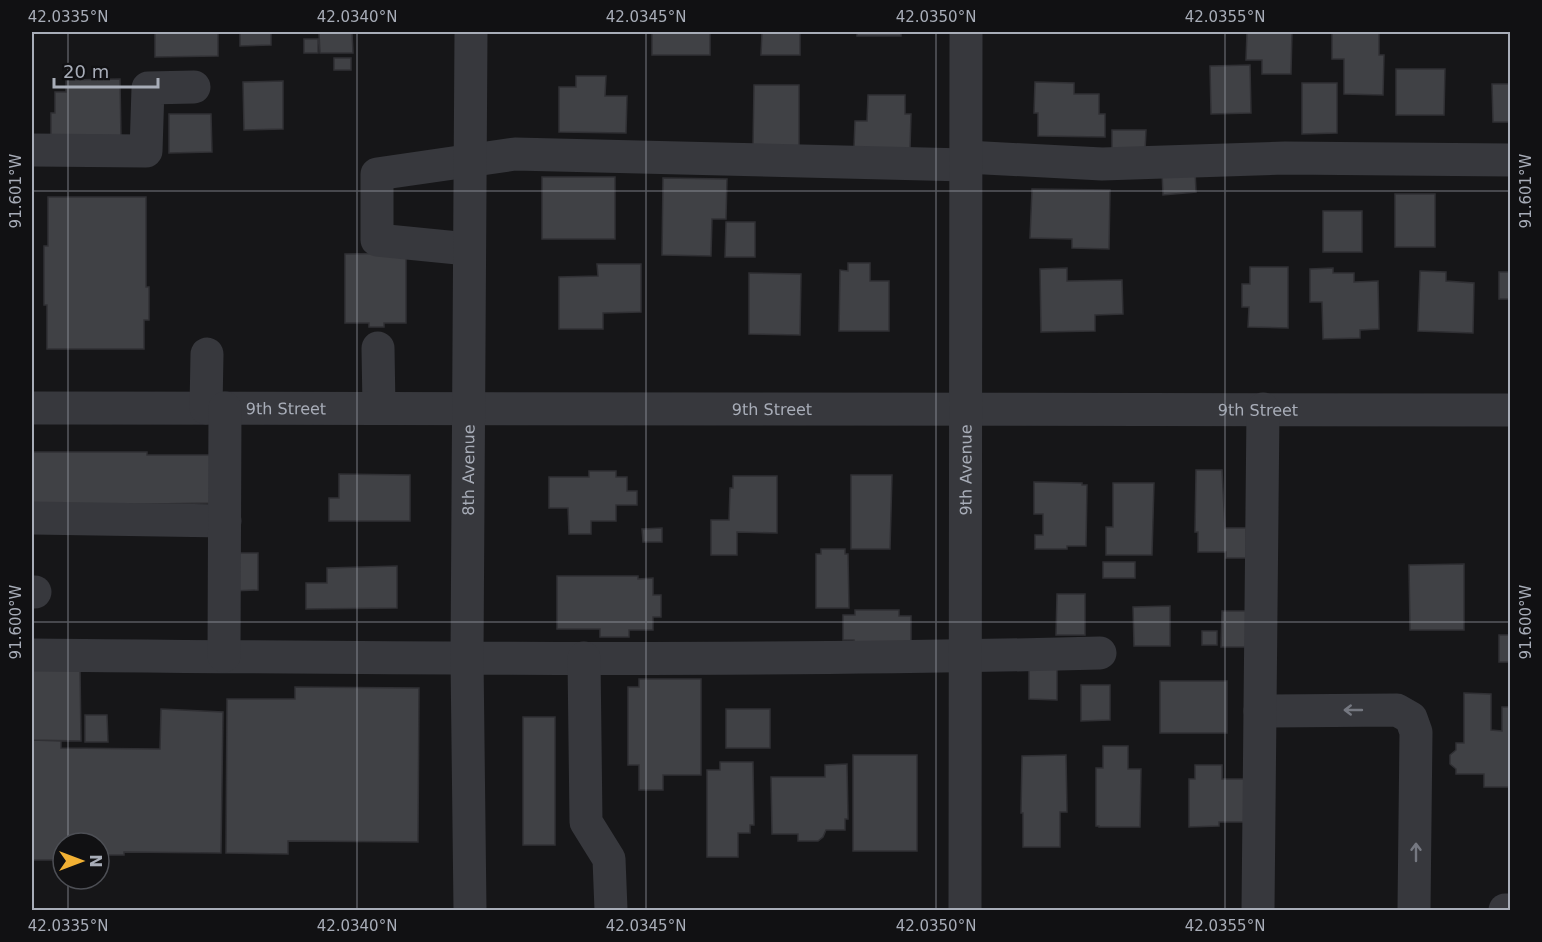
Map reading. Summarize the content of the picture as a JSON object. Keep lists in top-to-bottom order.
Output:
{
  "streets": {
    "street": ["9th Street", "8th Avenue", "9th Avenue"]
  },
  "crossings": [
    ["9th Street", "8th Avenue"],
    ["9th Street", "9th Avenue"]
  ],
  "scale_bar": "20 m",
  "north": "right",
  "coordinates": [
    "42.0335°N",
    "42.0340°N",
    "42.0345°N",
    "42.0350°N",
    "42.0355°N",
    "91.601°W",
    "91.600°W"
  ]
}
